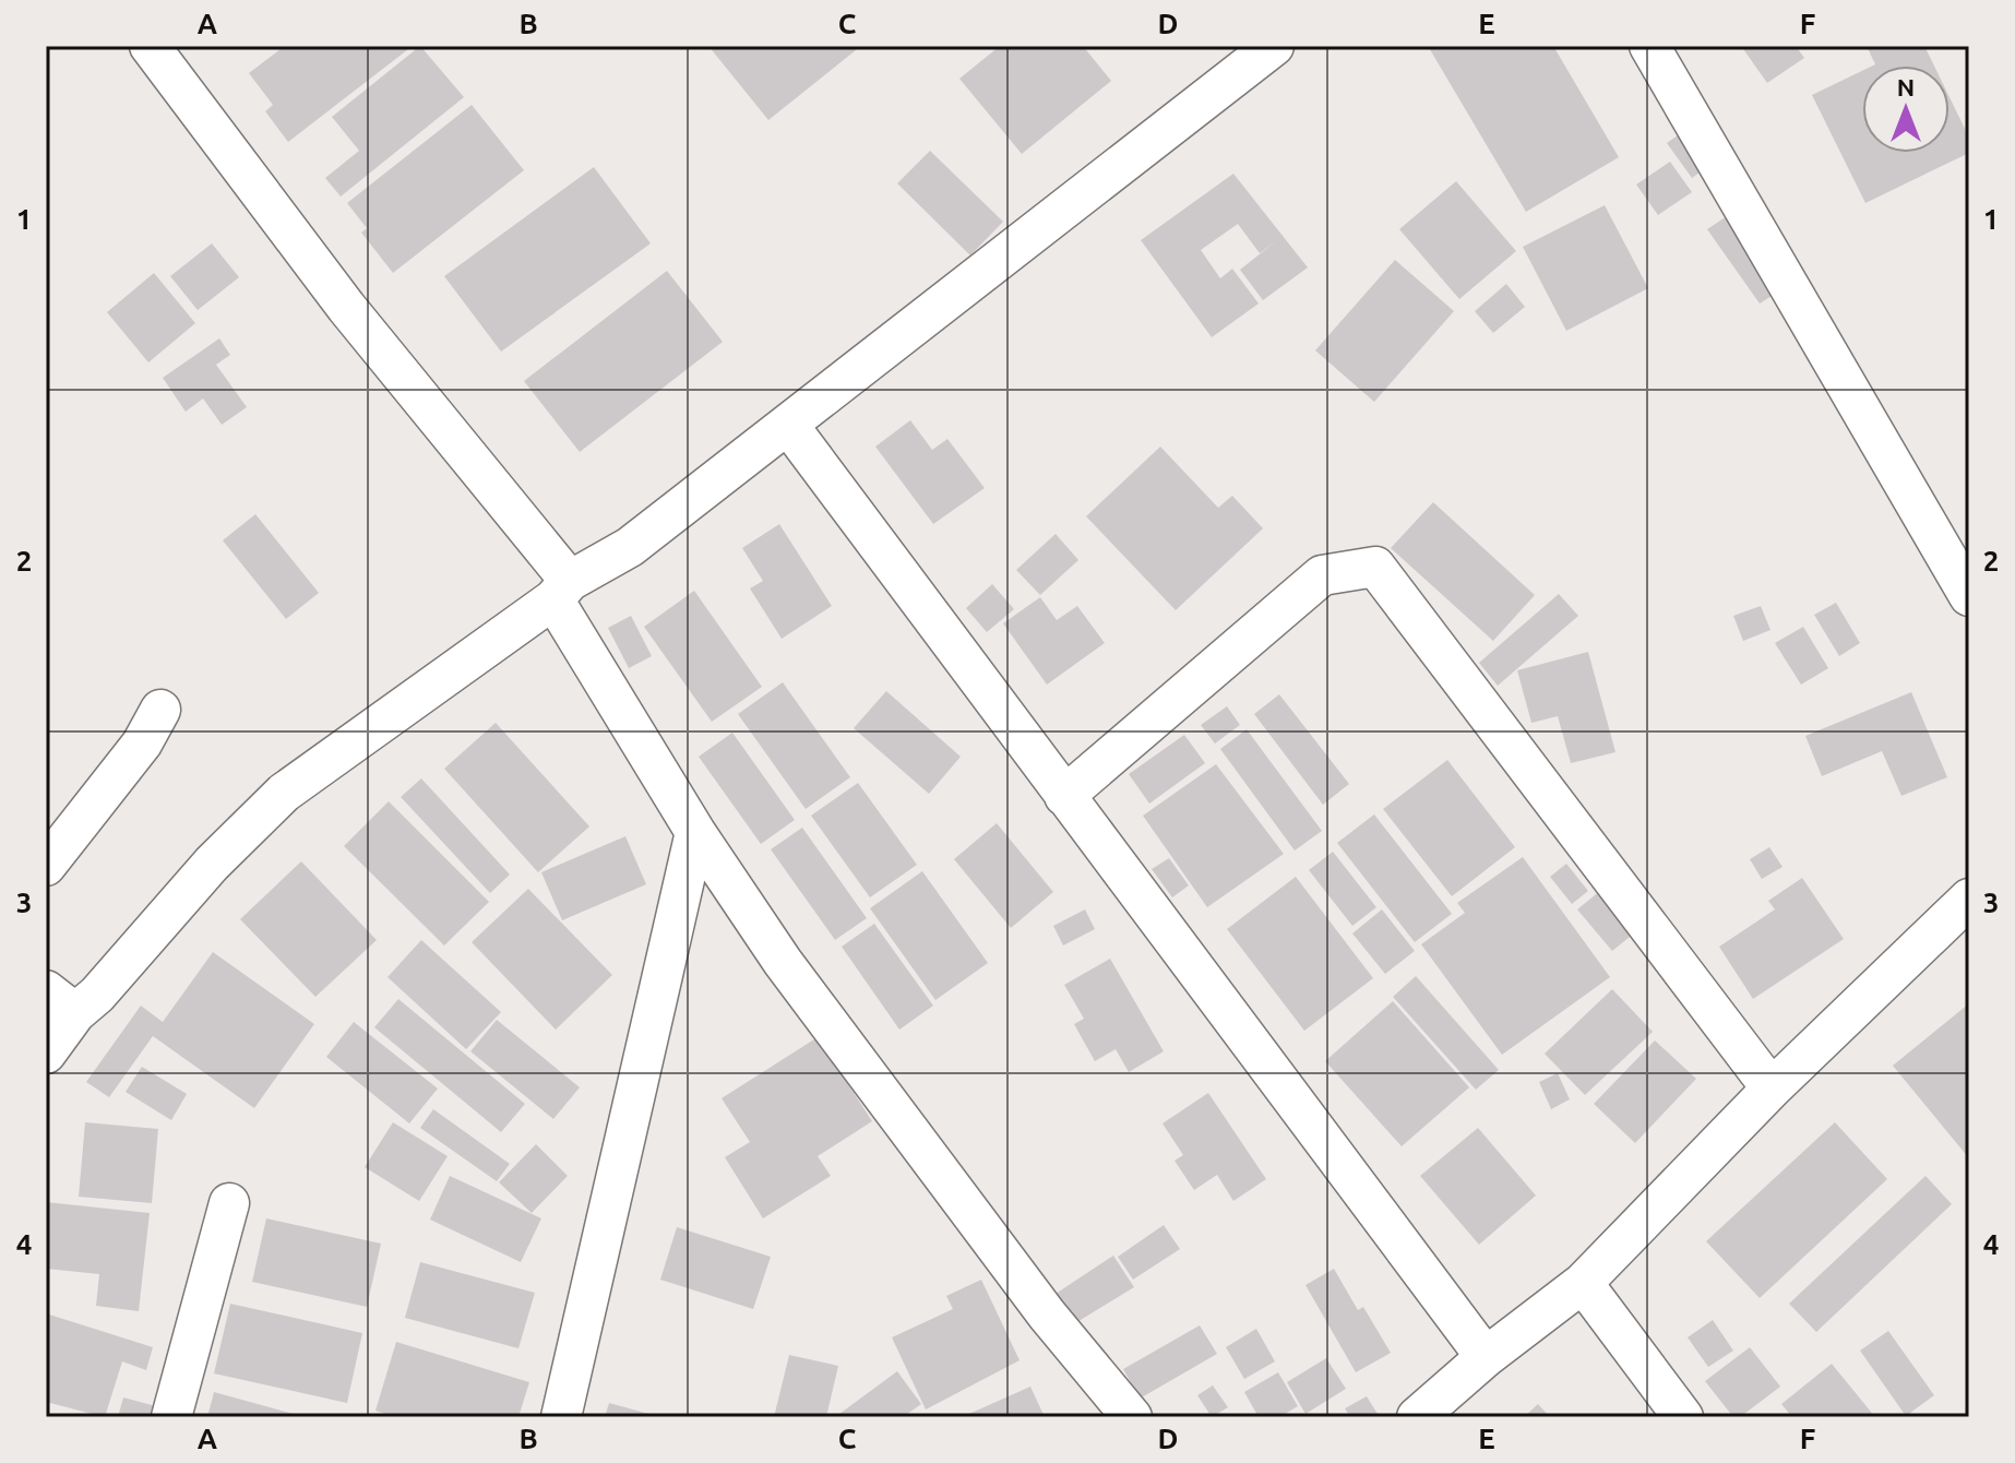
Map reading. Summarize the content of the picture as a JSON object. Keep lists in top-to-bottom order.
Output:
{
  "north": "top",
  "grid": {
    "columns": [
      "A",
      "B",
      "C",
      "D",
      "E",
      "F"
    ],
    "rows": [
      "1",
      "2",
      "3",
      "4"
    ]
  }
}
